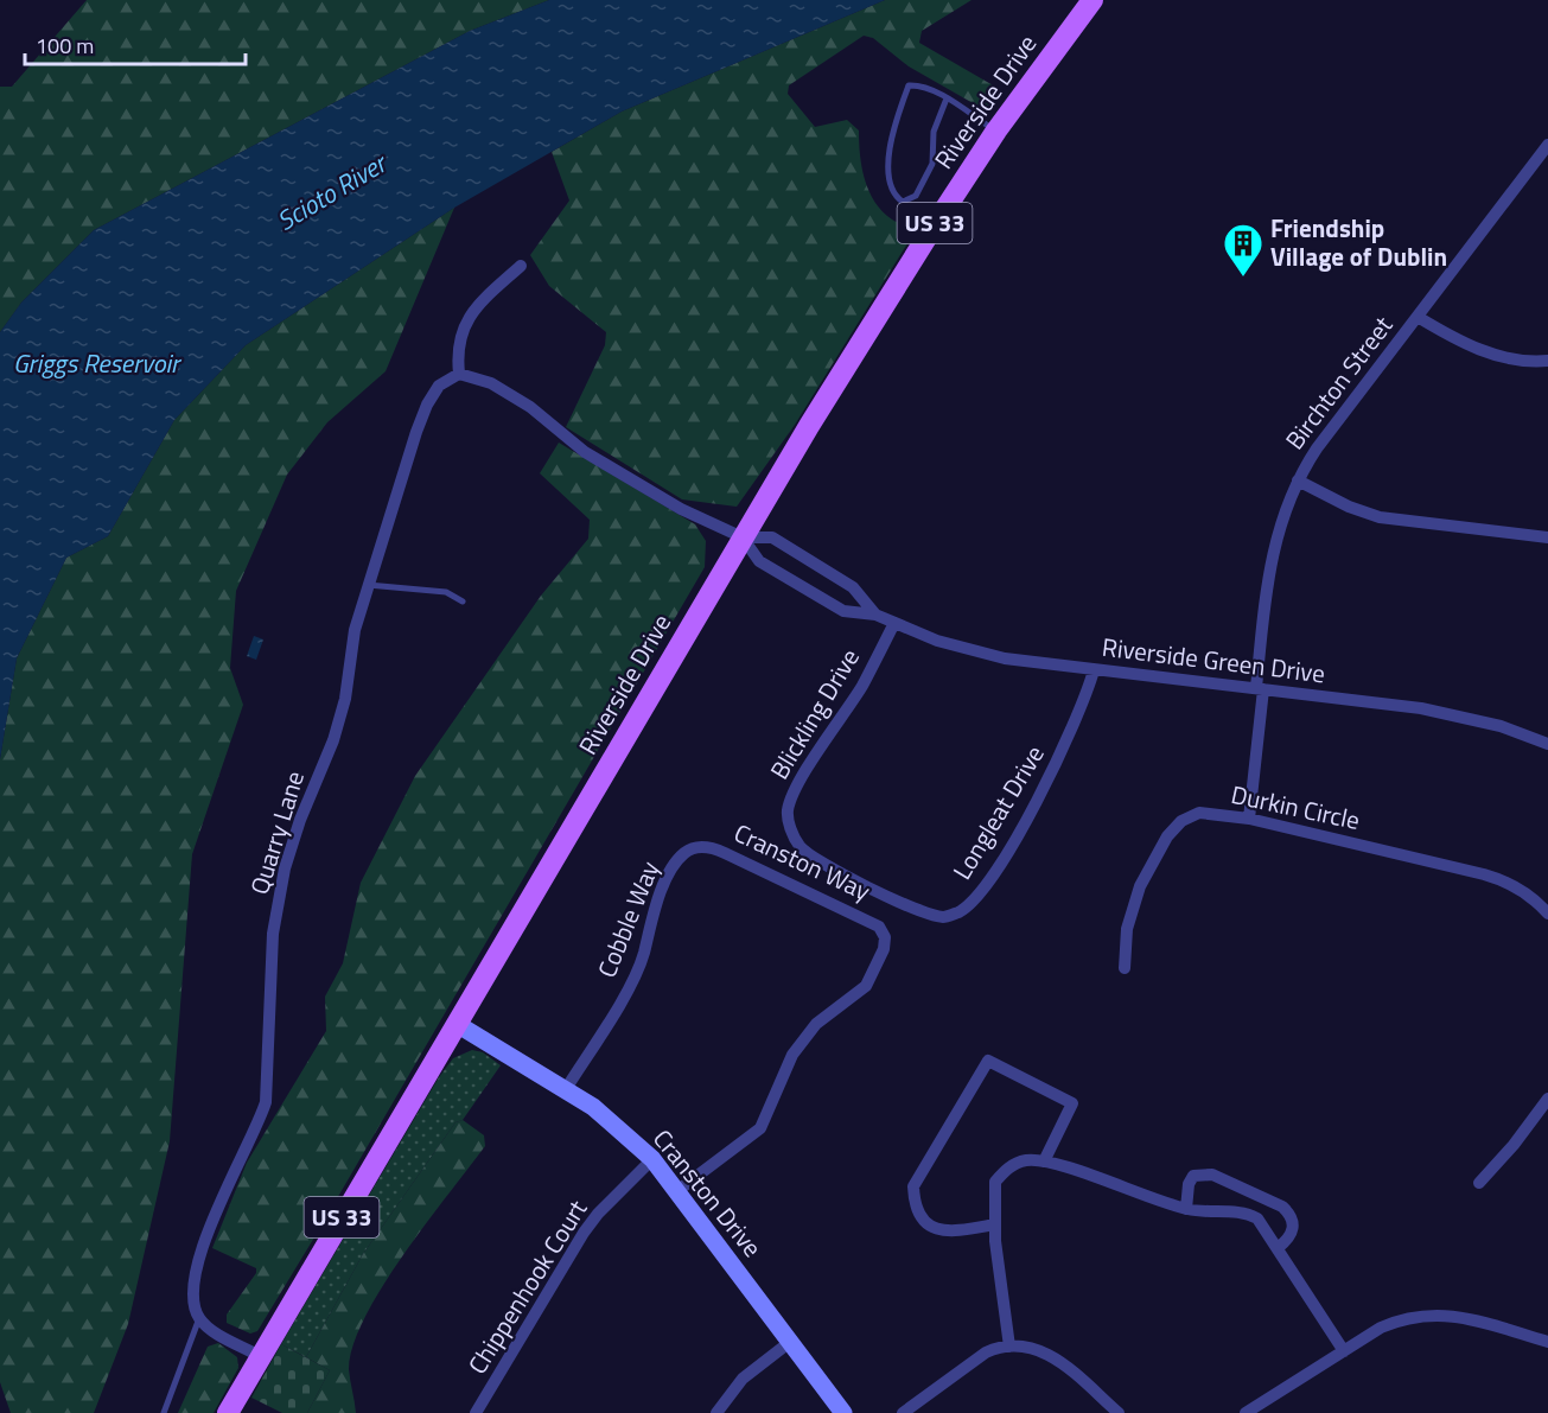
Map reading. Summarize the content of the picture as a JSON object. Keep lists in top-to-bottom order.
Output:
{
  "streets": {
    "main road": ["Riverside Drive", "US 33"],
    "street": [
      "Birchton Street",
      "Riverside Green Drive",
      "Blickling Drive",
      "Durkin Circle",
      "Longleat Drive",
      "Quarry Lane",
      "Cranston Way",
      "Cobble Way",
      "Cranston Drive",
      "Chippenhook Court"
    ]
  },
  "crossings": [
    ["Riverside Drive", "Riverside Green Drive"],
    ["Riverside Drive", "Cranston Drive"],
    ["Birchton Street", "Riverside Green Drive"],
    ["Birchton Street", "Durkin Circle"],
    ["Riverside Green Drive", "Blickling Drive"],
    ["Riverside Green Drive", "Longleat Drive"],
    ["Blickling Drive", "Longleat Drive"],
    ["Cranston Way", "Cobble Way"],
    ["Cranston Way", "Cranston Drive"],
    ["Cobble Way", "Cranston Drive"],
    ["Cranston Drive", "Chippenhook Court"]
  ],
  "water": ["Scioto River", "Griggs Reservoir"],
  "places": {
    "building": ["Friendship Village of Dublin"]
  },
  "scale_bar": "100 m"
}
